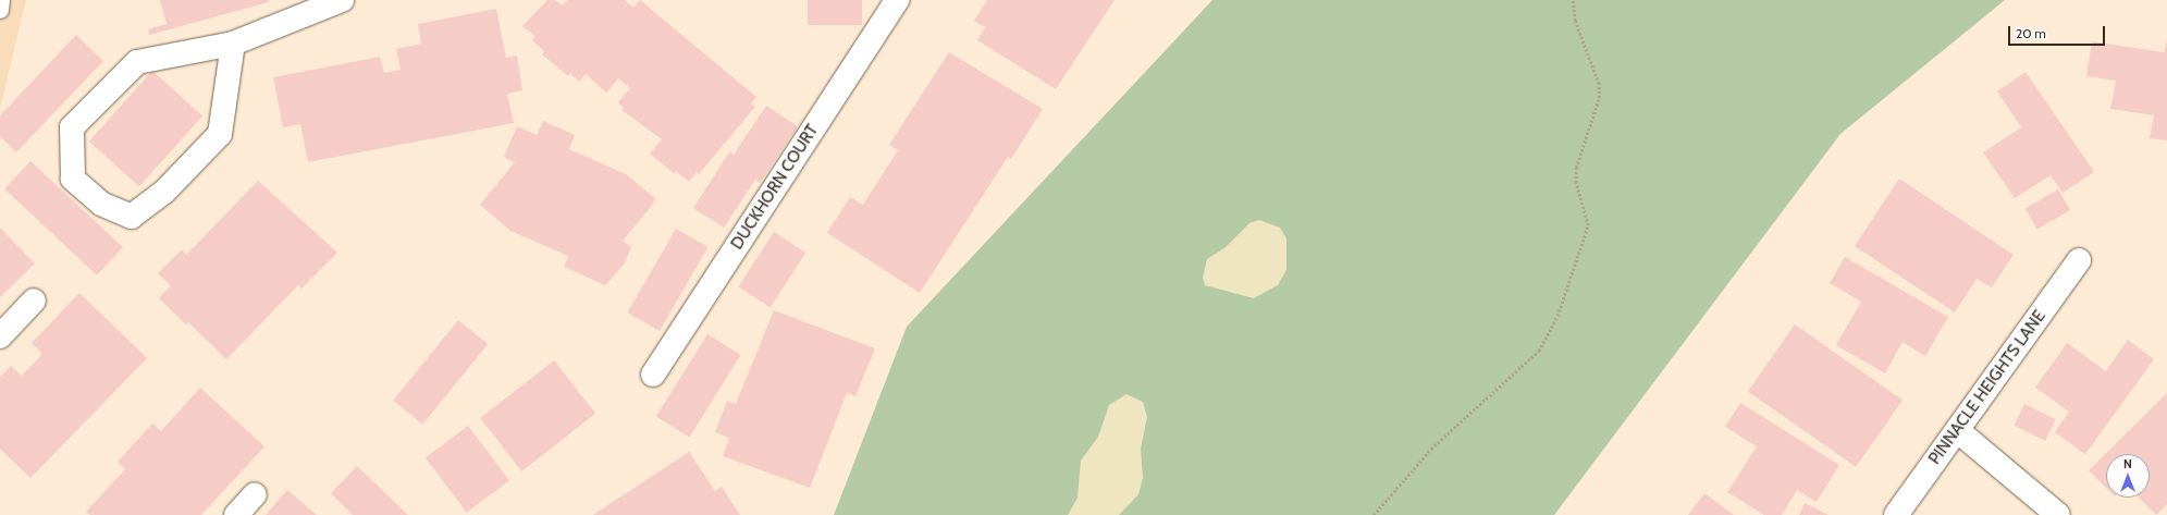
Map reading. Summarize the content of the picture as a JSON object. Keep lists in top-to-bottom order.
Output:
{
  "streets": {
    "street": ["DUCKHORN COURT", "PINNACLE HEIGHTS LANE"]
  },
  "scale_bar": "20 m",
  "north": "top"
}
